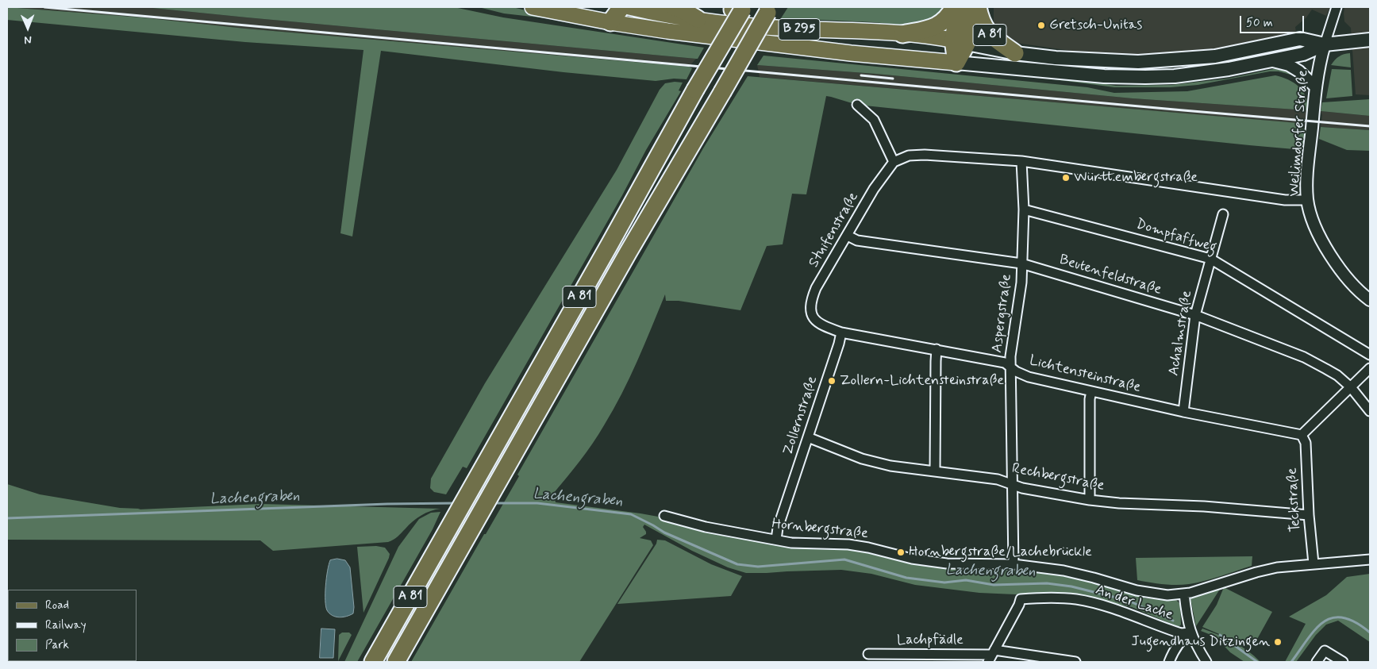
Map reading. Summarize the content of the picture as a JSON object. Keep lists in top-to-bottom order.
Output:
{
  "streets": {
    "highway": ["A 81"],
    "main road": ["B 295"],
    "street": [
      "Weilimdorfer Straße",
      "Stuifenstraße",
      "Dompfaffweg",
      "Beutenfeldstraße",
      "Aspergstraße",
      "Achalmstraße",
      "Lichtensteinstraße",
      "Zollernstraße",
      "Rechbergstraße",
      "Teckstraße",
      "Hornbergstraße",
      "An der Lache",
      "Lachpfädle"
    ]
  },
  "crossings": [
    ["B 295", "A 81"],
    ["Stuifenstraße", "Beutenfeldstraße"],
    ["Stuifenstraße", "Lichtensteinstraße"],
    ["Stuifenstraße", "Zollernstraße"],
    ["Dompfaffweg", "Aspergstraße"],
    ["Dompfaffweg", "Achalmstraße"],
    ["Beutenfeldstraße", "Aspergstraße"],
    ["Beutenfeldstraße", "Achalmstraße"],
    ["Aspergstraße", "Lichtensteinstraße"],
    ["Aspergstraße", "Rechbergstraße"],
    ["Aspergstraße", "Hornbergstraße"],
    ["Achalmstraße", "Lichtensteinstraße"],
    ["Lichtensteinstraße", "Zollernstraße"],
    ["Lichtensteinstraße", "Teckstraße"],
    ["Zollernstraße", "Rechbergstraße"],
    ["Zollernstraße", "Hornbergstraße"],
    ["Rechbergstraße", "Teckstraße"],
    ["Teckstraße", "Hornbergstraße"],
    ["Hornbergstraße", "An der Lache"],
    ["An der Lache", "Lachpfädle"]
  ],
  "water": ["Lachengraben"],
  "places": [
    "Gretsch-Unitas",
    "Württembergstraße",
    "Zollern-Lichtensteinstraße",
    "Hornbergstraße/Lachebrückle",
    "Jugendhaus Ditzingen"
  ],
  "legend": ["Road", "Railway", "Park"],
  "scale_bar": "50 m",
  "north": "bottom"
}
